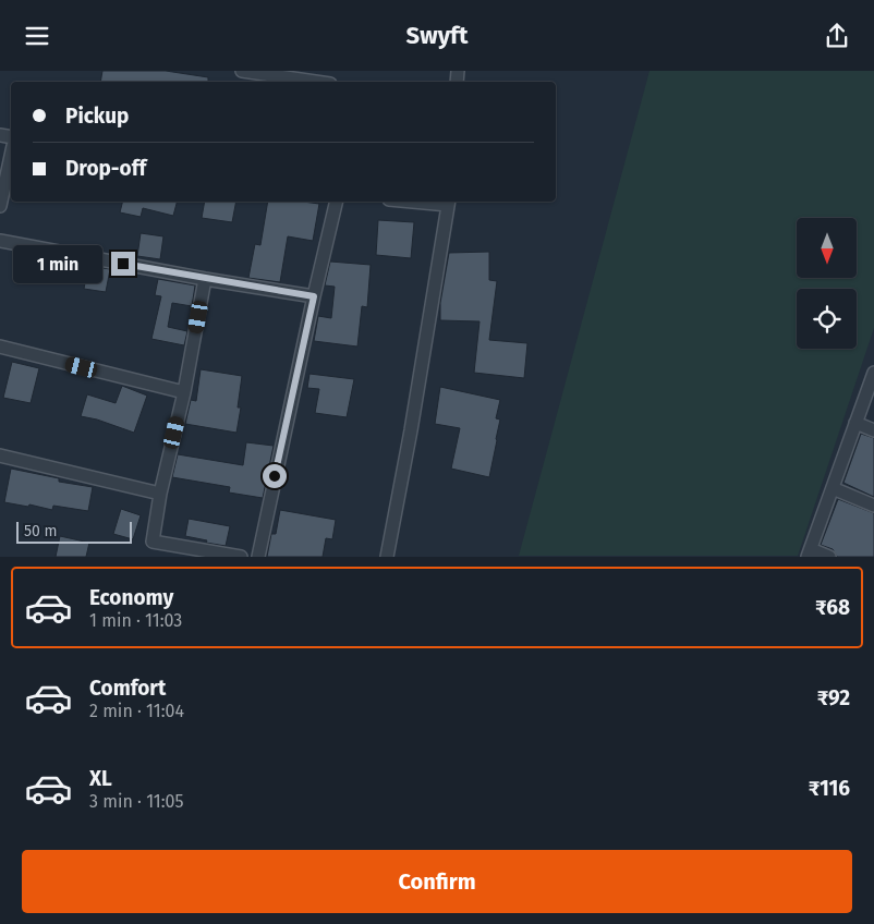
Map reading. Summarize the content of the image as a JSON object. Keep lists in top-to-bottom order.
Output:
{
  "scale_bar": "50 m",
  "north": "bottom",
  "page": {
    "header": "Swyft",
    "banner": ["Pickup", "Drop-off"],
    "bubble": "1 min",
    "scale": "50 m",
    "list": [
      {
        "name": "Economy",
        "note": "1 min · 11:03",
        "value": "₹68"
      },
      {
        "name": "Comfort",
        "note": "2 min · 11:04",
        "value": "₹92"
      },
      {
        "name": "XL",
        "note": "3 min · 11:05",
        "value": "₹116"
      }
    ],
    "buttons": "Confirm"
  }
}
